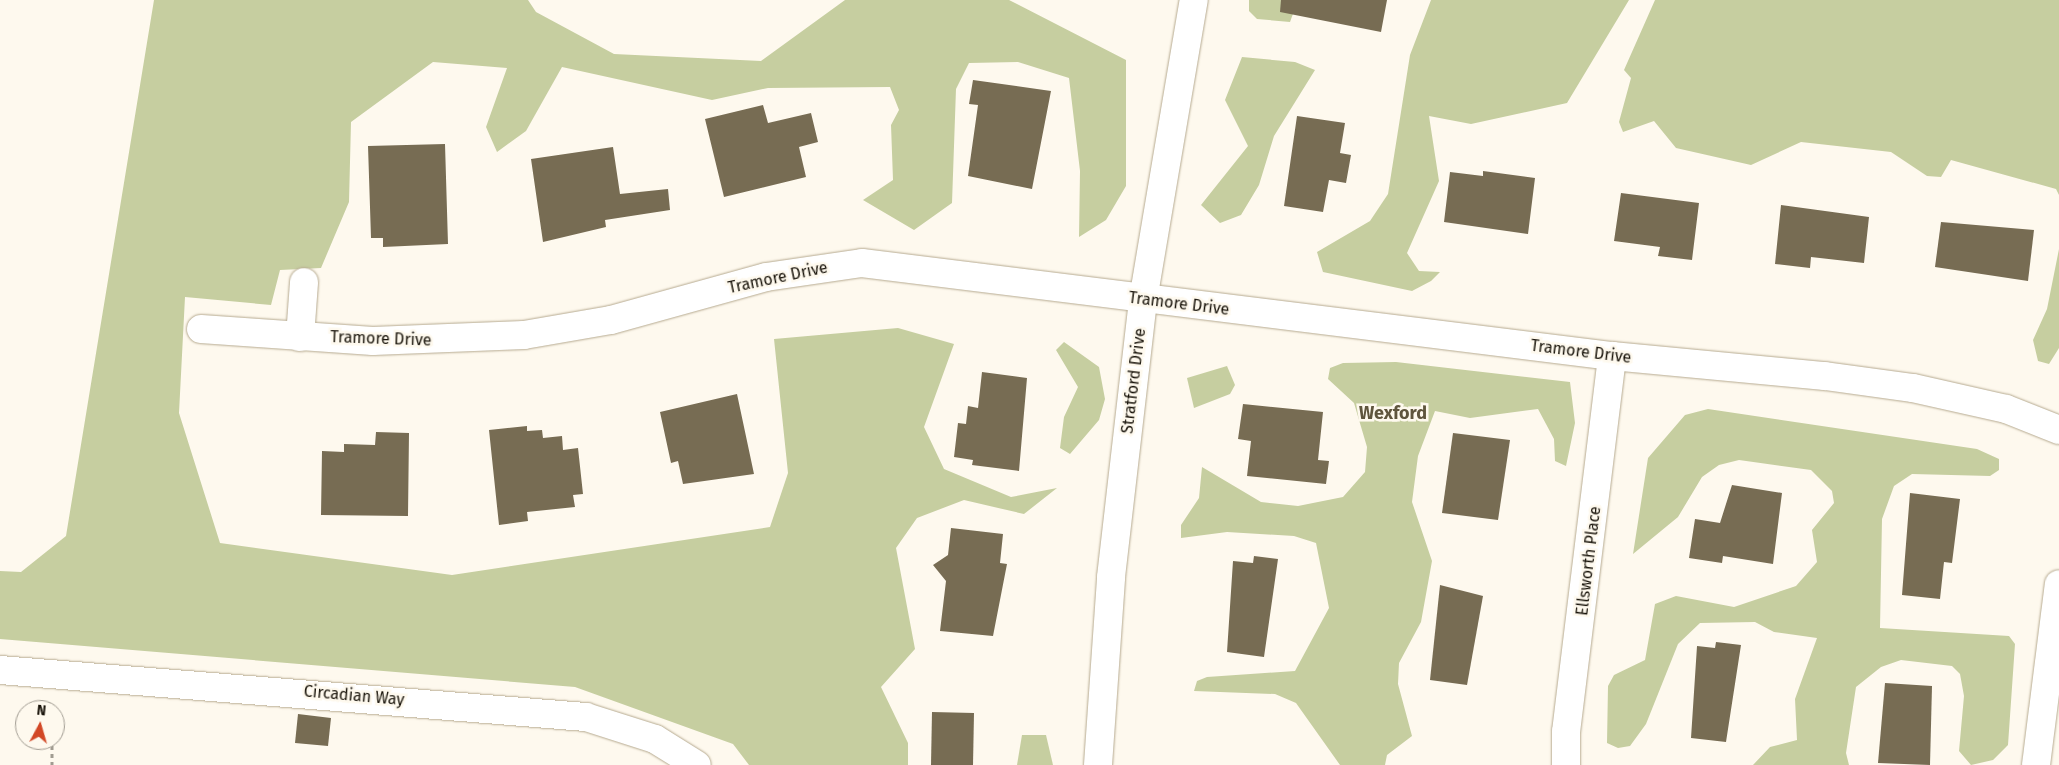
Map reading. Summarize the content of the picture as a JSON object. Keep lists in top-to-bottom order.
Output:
{
  "streets": {
    "street": [
      "Tramore Drive",
      "Stratford Drive",
      "Ellsworth Place",
      "Circadian Way"
    ]
  },
  "crossings": [
    ["Tramore Drive", "Stratford Drive"],
    ["Tramore Drive", "Ellsworth Place"]
  ],
  "districts": ["Wexford"],
  "north": "top"
}
